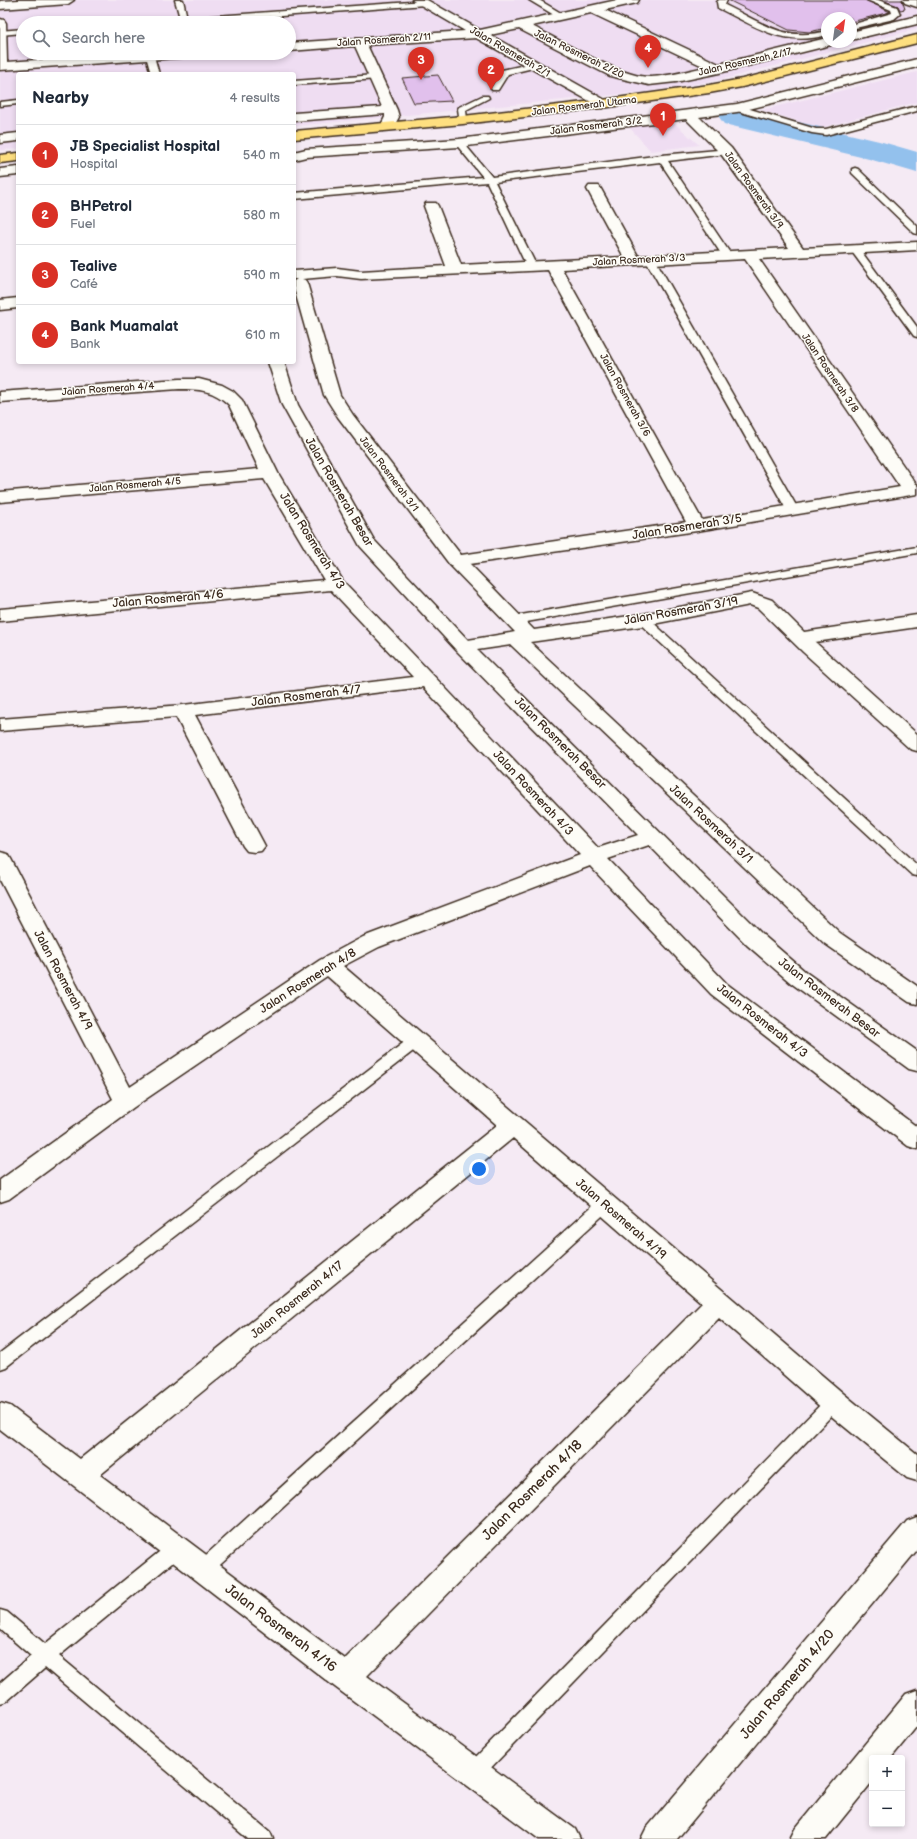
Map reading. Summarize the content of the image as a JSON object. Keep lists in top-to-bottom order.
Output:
{
  "streets": {
    "main road": ["Jalan Rosmerah Utama"],
    "street": [
      "Jalan Rosmerah 2/11",
      "Jalan Rosmerah 2/1",
      "Jalan Rosmerah 2/20",
      "Jalan Rosmerah 2/17",
      "Jalan Rosmerah 3/2",
      "Jalan Rosmerah 3/9",
      "Jalan Rosmerah 3/3",
      "Jalan Rosmerah 3/8",
      "Jalan Rosmerah 4/4",
      "Jalan Rosmerah 3/6",
      "Jalan Rosmerah 3/1",
      "Jalan Rosmerah 4/5",
      "Jalan Rosmerah Besar",
      "Jalan Rosmerah 3/5",
      "Jalan Rosmerah 4/3",
      "Jalan Rosmerah 4/6",
      "Jalan Rosmerah 3/19",
      "Jalan Rosmerah 4/7",
      "Jalan Rosmerah 4/9",
      "Jalan Rosmerah 4/8",
      "Jalan Rosmerah 4/19",
      "Jalan Rosmerah 4/17",
      "Jalan Rosmerah 4/18",
      "Jalan Rosmerah 4/16",
      "Jalan Rosmerah 4/20"
    ]
  },
  "crossings": [
    ["Jalan Rosmerah 2/11", "Jalan Rosmerah 2/1"],
    ["Jalan Rosmerah 2/11", "Jalan Rosmerah 2/20"],
    ["Jalan Rosmerah 2/1", "Jalan Rosmerah Utama"],
    ["Jalan Rosmerah 2/20", "Jalan Rosmerah 2/17"],
    ["Jalan Rosmerah 3/2", "Jalan Rosmerah 3/9"],
    ["Jalan Rosmerah 3/9", "Jalan Rosmerah 3/3"],
    ["Jalan Rosmerah 3/3", "Jalan Rosmerah 3/8"],
    ["Jalan Rosmerah 3/3", "Jalan Rosmerah 3/6"],
    ["Jalan Rosmerah 3/3", "Jalan Rosmerah 3/1"],
    ["Jalan Rosmerah 3/8", "Jalan Rosmerah 3/5"],
    ["Jalan Rosmerah 4/4", "Jalan Rosmerah 4/3"],
    ["Jalan Rosmerah 3/6", "Jalan Rosmerah 3/5"],
    ["Jalan Rosmerah 3/1", "Jalan Rosmerah 3/5"],
    ["Jalan Rosmerah 3/1", "Jalan Rosmerah 3/19"],
    ["Jalan Rosmerah 4/5", "Jalan Rosmerah 4/3"],
    ["Jalan Rosmerah Besar", "Jalan Rosmerah 3/19"],
    ["Jalan Rosmerah Besar", "Jalan Rosmerah 4/8"],
    ["Jalan Rosmerah 4/3", "Jalan Rosmerah 4/6"],
    ["Jalan Rosmerah 4/3", "Jalan Rosmerah 4/7"],
    ["Jalan Rosmerah 4/3", "Jalan Rosmerah 4/8"],
    ["Jalan Rosmerah 4/9", "Jalan Rosmerah 4/8"],
    ["Jalan Rosmerah 4/8", "Jalan Rosmerah 4/19"],
    ["Jalan Rosmerah 4/19", "Jalan Rosmerah 4/17"],
    ["Jalan Rosmerah 4/19", "Jalan Rosmerah 4/18"],
    ["Jalan Rosmerah 4/17", "Jalan Rosmerah 4/16"],
    ["Jalan Rosmerah 4/18", "Jalan Rosmerah 4/16"]
  ],
  "north": "top right",
  "page": {
    "search": "Search here",
    "pins": [
      "4",
      "3",
      "2",
      "1"
    ],
    "heading": ["Nearby", "4 results"],
    "list": [
      {
        "mark": "1",
        "name": "JB Specialist Hospital",
        "note": "Hospital",
        "value": "540 m"
      },
      {
        "mark": "2",
        "name": "BHPetrol",
        "note": "Fuel",
        "value": "580 m"
      },
      {
        "mark": "3",
        "name": "Tealive",
        "note": "Café",
        "value": "590 m"
      },
      {
        "mark": "4",
        "name": "Bank Muamalat",
        "note": "Bank",
        "value": "610 m"
      }
    ],
    "map_buttons": ["+", "−"]
  }
}
